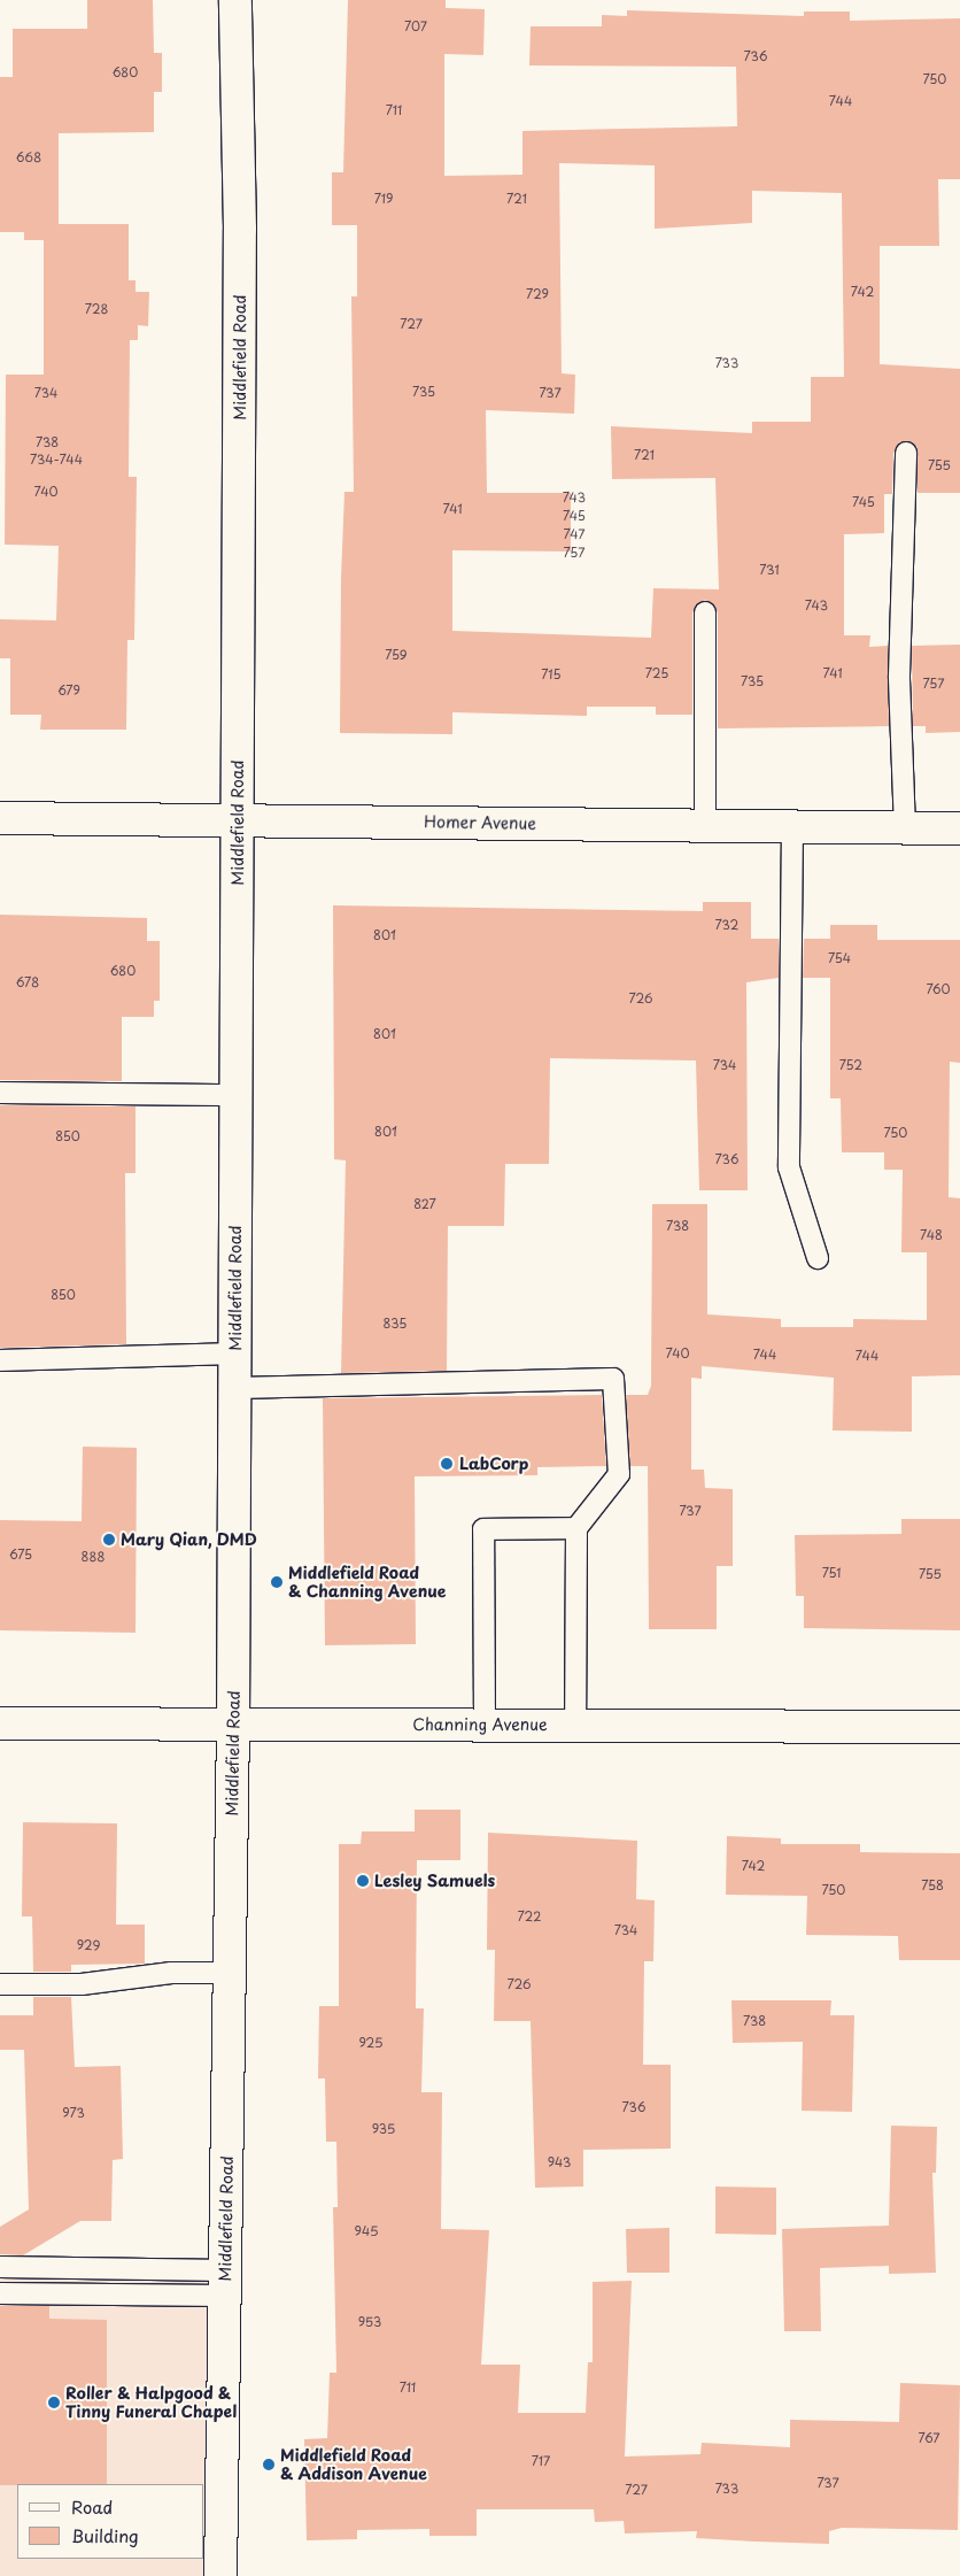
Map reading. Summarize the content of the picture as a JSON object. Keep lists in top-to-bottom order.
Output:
{
  "streets": {
    "main road": ["Middlefield Road", "Homer Avenue", "Channing Avenue"]
  },
  "crossings": [
    ["Middlefield Road", "Homer Avenue"],
    ["Middlefield Road", "Channing Avenue"]
  ],
  "places": [
    "LabCorp",
    "Mary Qian, DMD",
    "Middlefield Road & Channing Avenue",
    "Lesley Samuels",
    "Roller & Halpgood & Tinny Funeral Chapel",
    "Middlefield Road & Addison Avenue"
  ],
  "house_numbers": [
    "707",
    "736",
    "680",
    "750",
    "744",
    "711",
    "668",
    "719",
    "721",
    "742",
    "729",
    "728",
    "727",
    "733",
    "735",
    "734",
    "737",
    "738",
    "721",
    "734-744",
    "755",
    "740",
    "743",
    "745",
    "741",
    "745",
    "747",
    "757",
    "731",
    "743",
    "759",
    "725",
    "741",
    "715",
    "735",
    "757",
    "679",
    "732",
    "801",
    "754",
    "680",
    "678",
    "760",
    "726",
    "801",
    "734",
    "752",
    "801",
    "750",
    "850",
    "736",
    "827",
    "738",
    "748",
    "850",
    "835",
    "740",
    "744",
    "744",
    "737",
    "675",
    "888",
    "751",
    "755",
    "742",
    "758",
    "750",
    "722",
    "734",
    "929",
    "726",
    "738",
    "925",
    "736",
    "973",
    "935",
    "943",
    "945",
    "953",
    "711",
    "767",
    "717",
    "737",
    "733",
    "727"
  ],
  "legend": ["Road", "Building"]
}
